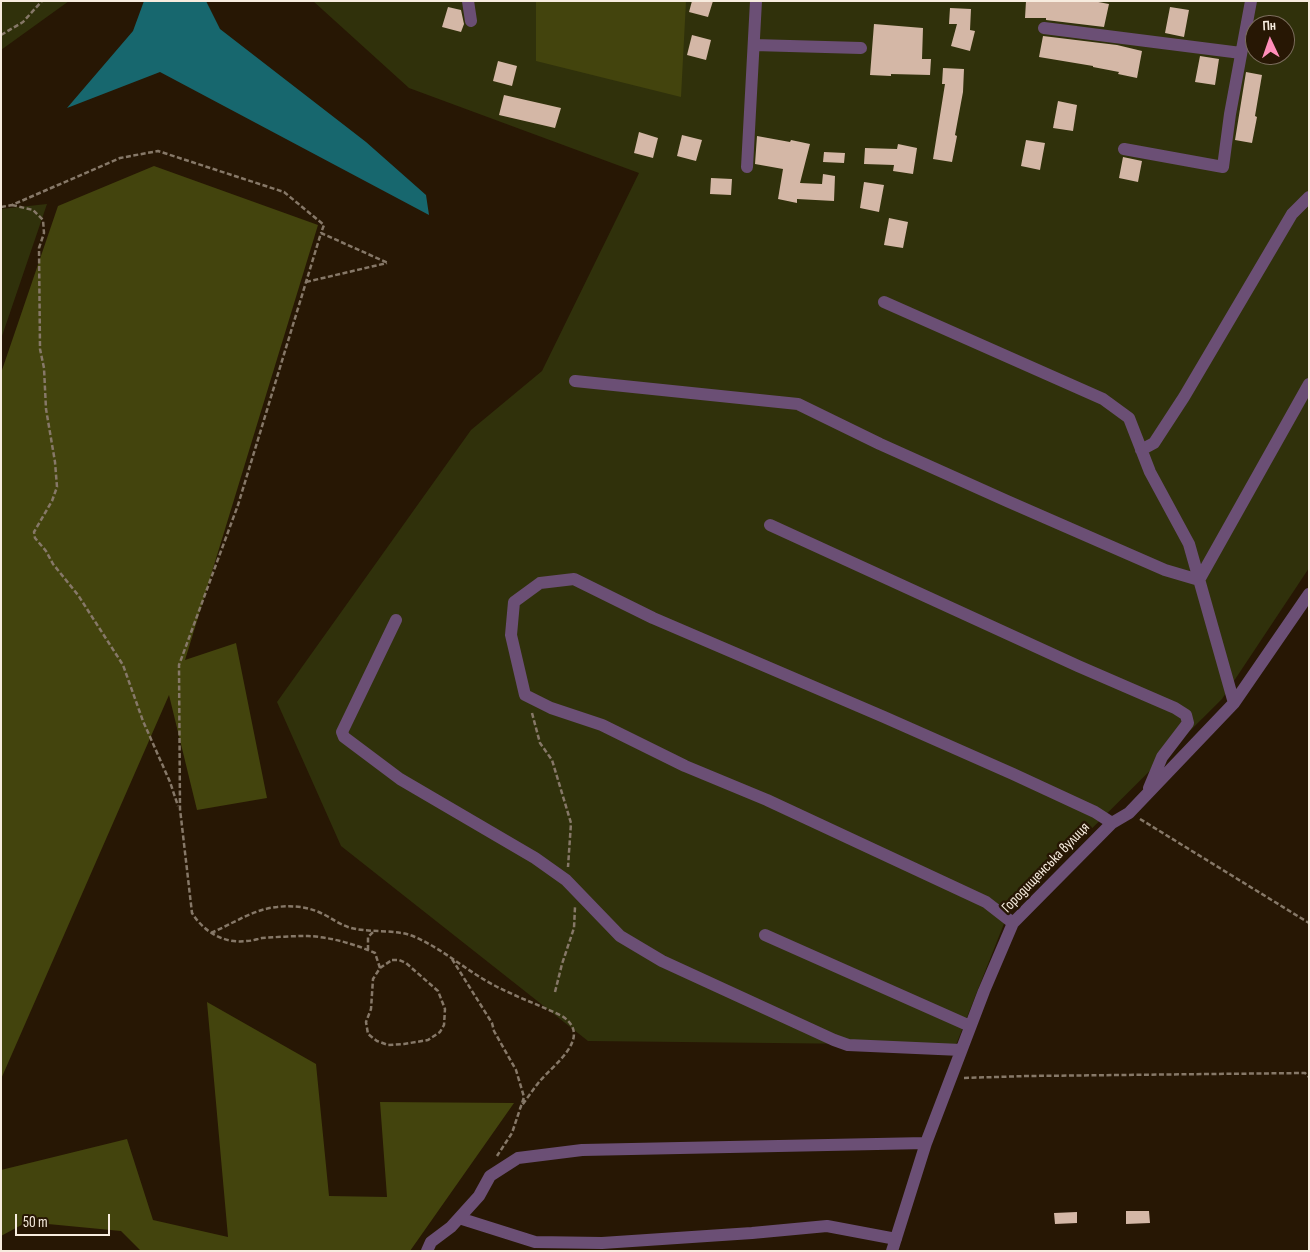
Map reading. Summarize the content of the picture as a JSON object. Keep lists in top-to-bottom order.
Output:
{
  "streets": {
    "street": ["Городищенська вулиця"]
  },
  "scale_bar": "50 m",
  "north": "top"
}
